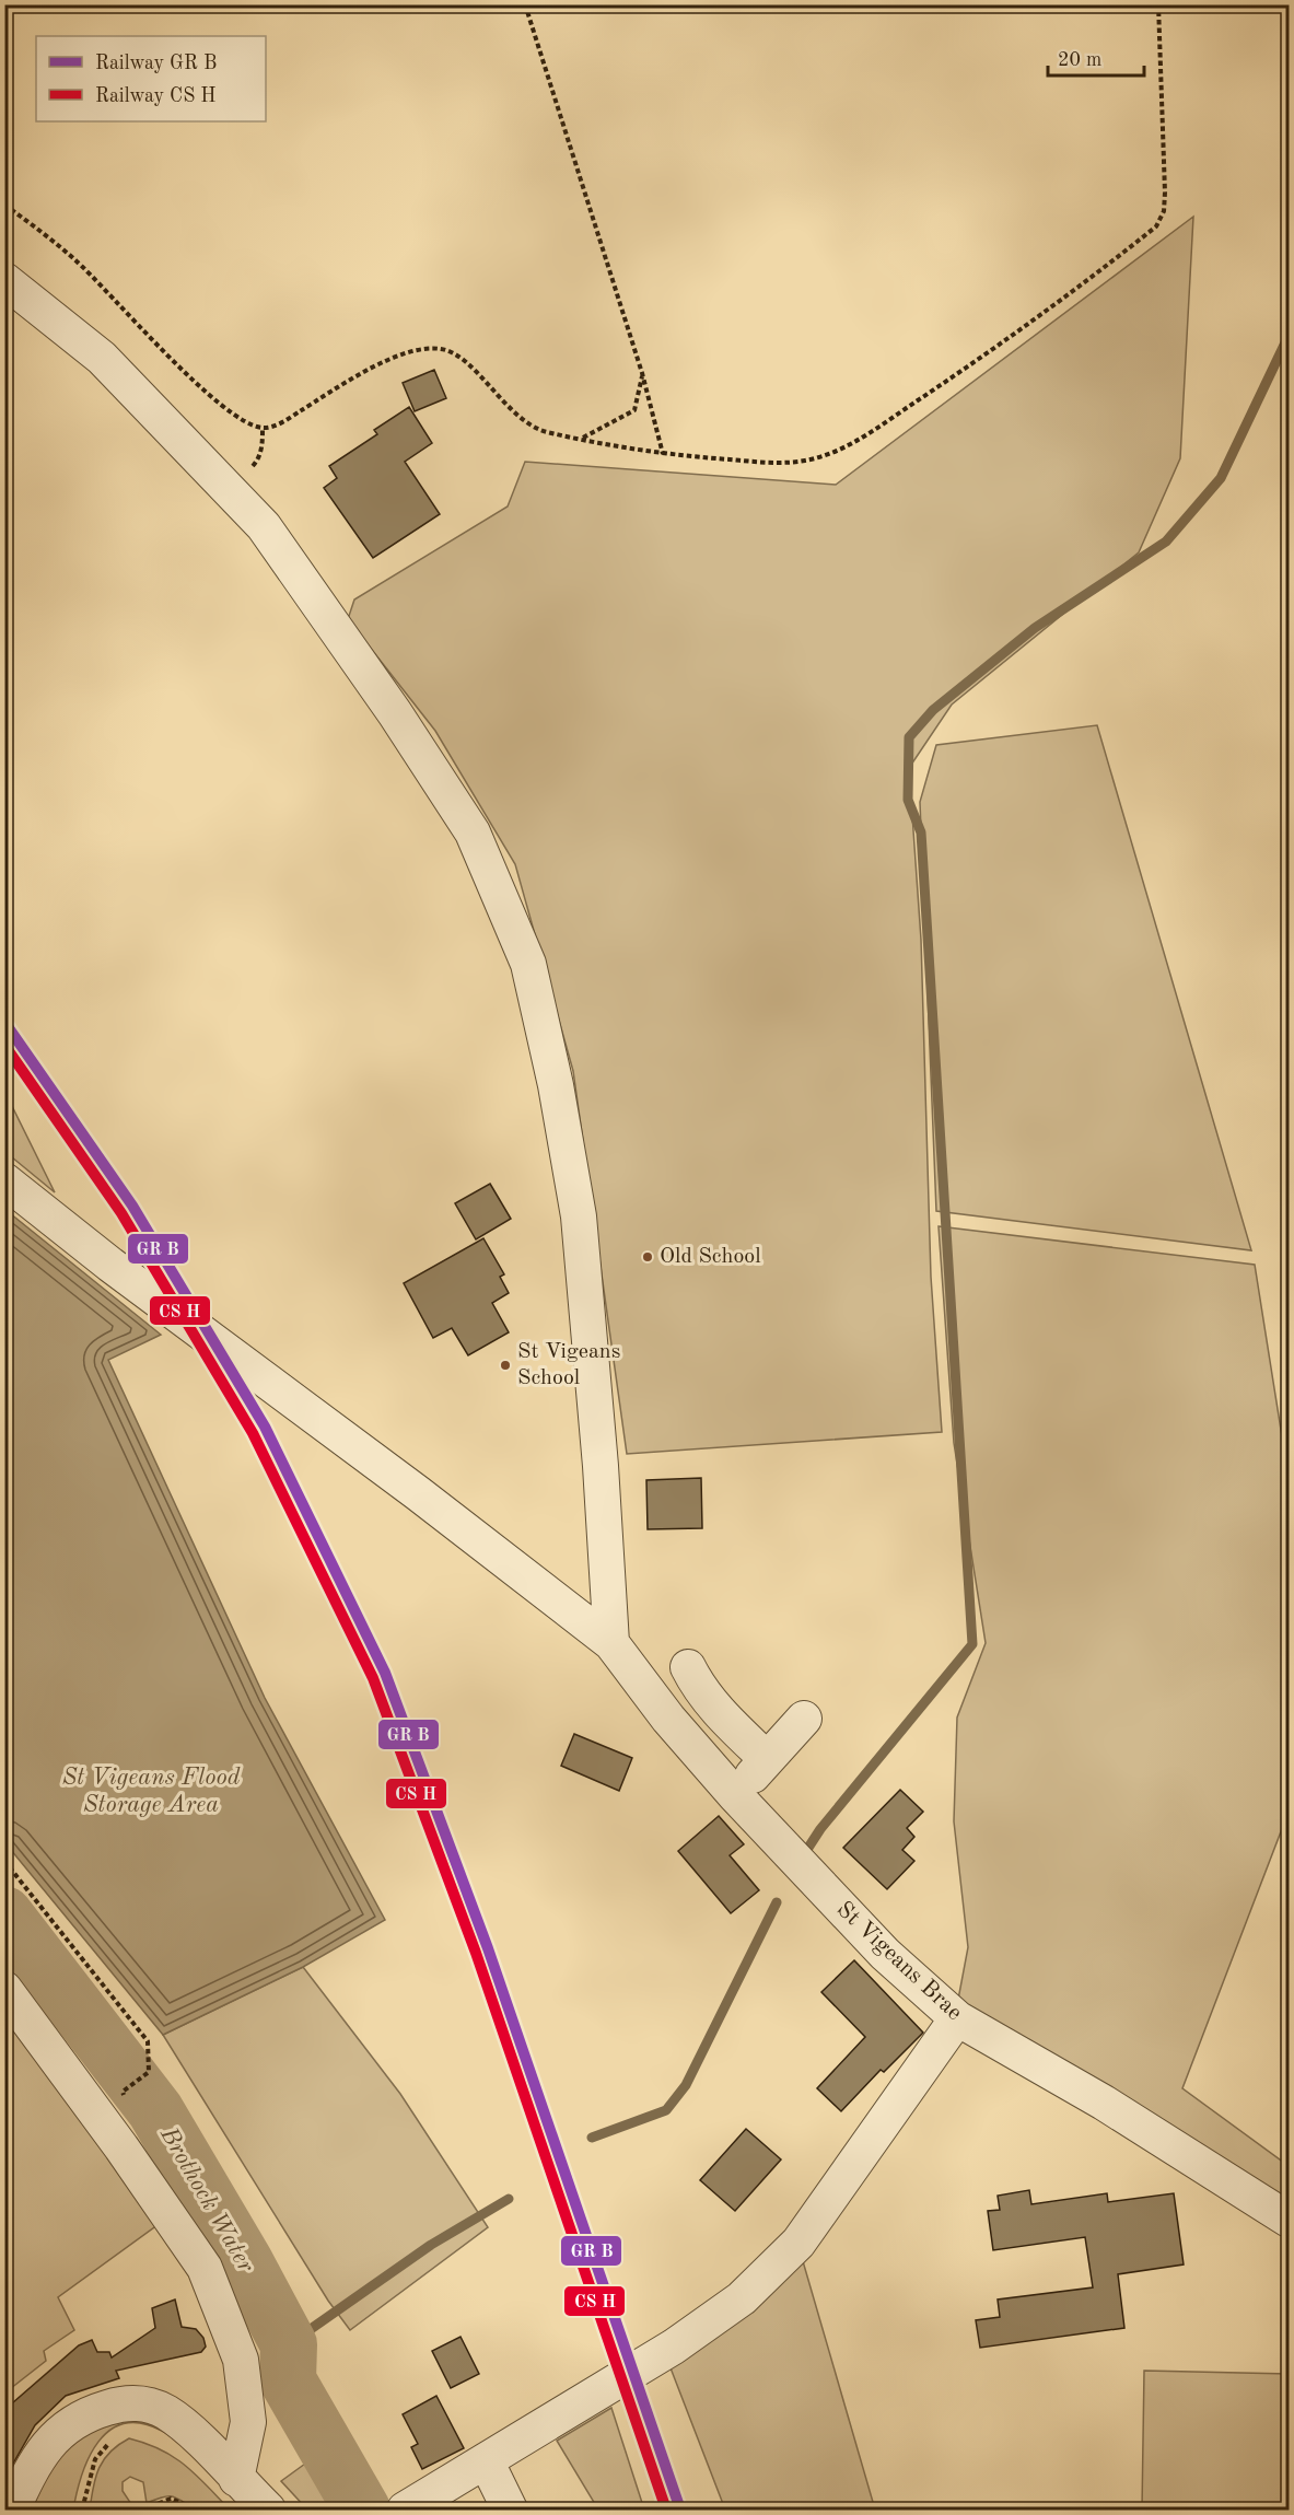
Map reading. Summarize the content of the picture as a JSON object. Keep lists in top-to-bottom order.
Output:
{
  "streets": {
    "street": ["St Vigeans Brae"]
  },
  "water": ["St Vigeans Flood Storage Area", "Brothock Water"],
  "places": ["Old School", "St Vigeans School"],
  "legend": ["Railway GR B", "Railway CS H"],
  "scale_bar": "20 m"
}
